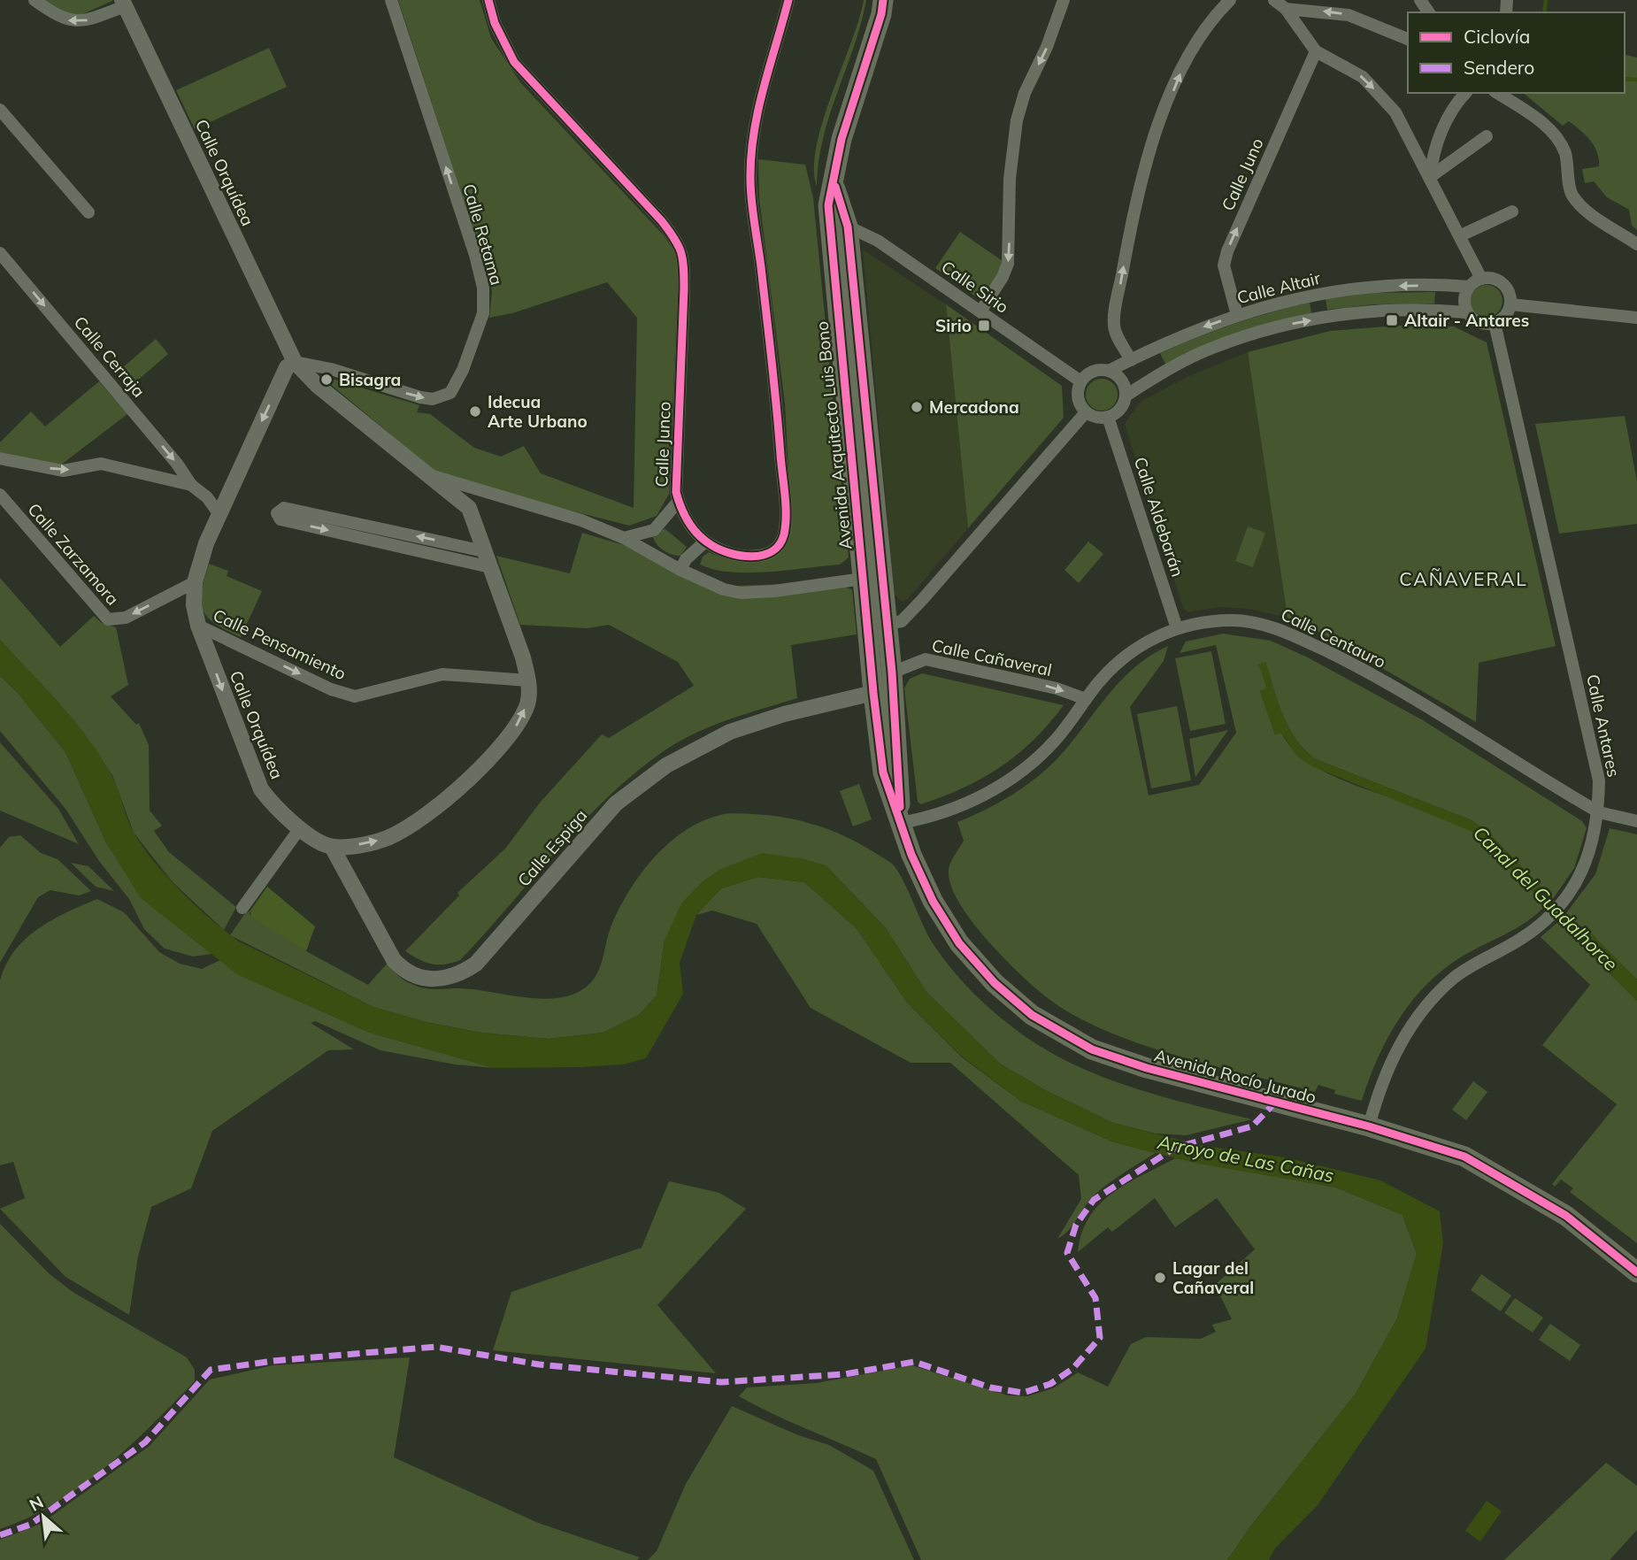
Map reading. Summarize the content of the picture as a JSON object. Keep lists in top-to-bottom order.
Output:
{
  "streets": {
    "main road": ["Avenida Arquitecto Luis Bono", "Avenida Rocío Jurado"],
    "street": [
      "Calle Orquídea",
      "Calle Juno",
      "Calle Retama",
      "Calle Sirio",
      "Calle Altair",
      "Calle Cerraja",
      "Calle Junco",
      "Calle Aldebarán",
      "Calle Zarzamora",
      "Calle Centauro",
      "Calle Pensamiento",
      "Calle Cañaveral",
      "Calle Antares",
      "Calle Espiga"
    ]
  },
  "crossings": [
    ["Calle Orquídea", "Calle Retama"],
    ["Calle Orquídea", "Calle Cerraja"],
    ["Calle Orquídea", "Calle Zarzamora"],
    ["Calle Orquídea", "Calle Pensamiento"],
    ["Calle Orquídea", "Calle Espiga"],
    ["Calle Juno", "Calle Altair"],
    ["Calle Sirio", "Calle Altair"],
    ["Calle Sirio", "Avenida Arquitecto Luis Bono"],
    ["Calle Sirio", "Calle Aldebarán"],
    ["Calle Altair", "Calle Aldebarán"],
    ["Calle Altair", "Calle Antares"],
    ["Avenida Arquitecto Luis Bono", "Calle Cañaveral"],
    ["Avenida Arquitecto Luis Bono", "Calle Espiga"],
    ["Avenida Arquitecto Luis Bono", "Avenida Rocío Jurado"],
    ["Calle Aldebarán", "Calle Centauro"],
    ["Calle Centauro", "Calle Cañaveral"],
    ["Calle Centauro", "Calle Antares"],
    ["Calle Centauro", "Avenida Rocío Jurado"],
    ["Calle Cañaveral", "Avenida Rocío Jurado"],
    ["Calle Antares", "Avenida Rocío Jurado"],
    ["Calle Espiga", "Avenida Rocío Jurado"]
  ],
  "one_way": ["Calle Cerraja", "Calle Pensamiento", "Calle Cañaveral"],
  "districts": ["CAÑAVERAL"],
  "water": ["Canal del Guadalhorce", "Arroyo de Las Cañas"],
  "places": {
    "transit": ["Altair - Antares", "Sirio"],
    "other": [
      "Bisagra",
      "Mercadona",
      "Idecua Arte Urbano",
      "Lagar del Cañaveral"
    ]
  },
  "legend": ["Ciclovía", "Sendero"],
  "north": "top left"
}
